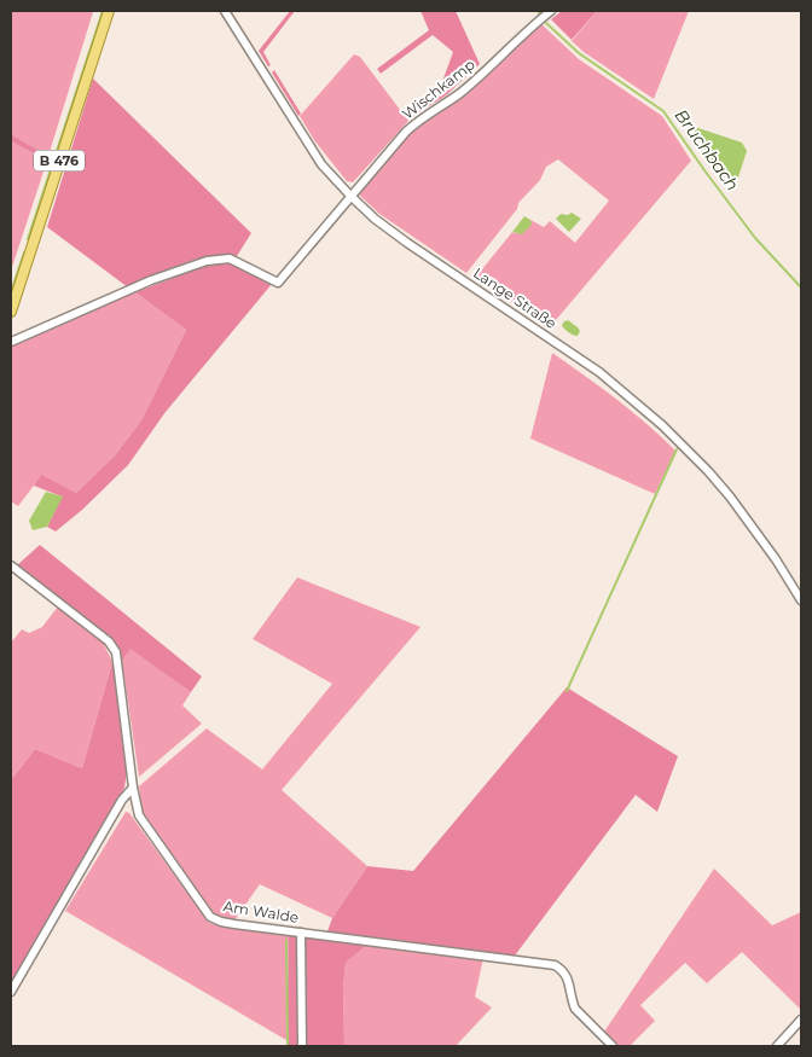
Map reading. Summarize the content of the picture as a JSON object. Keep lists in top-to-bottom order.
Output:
{
  "streets": {
    "main road": ["B 476"],
    "street": ["Wischkamp", "Lange Straße", "Am Walde"]
  },
  "crossings": [
    ["Wischkamp", "Lange Straße"]
  ],
  "water": ["Bruchbach"]
}
